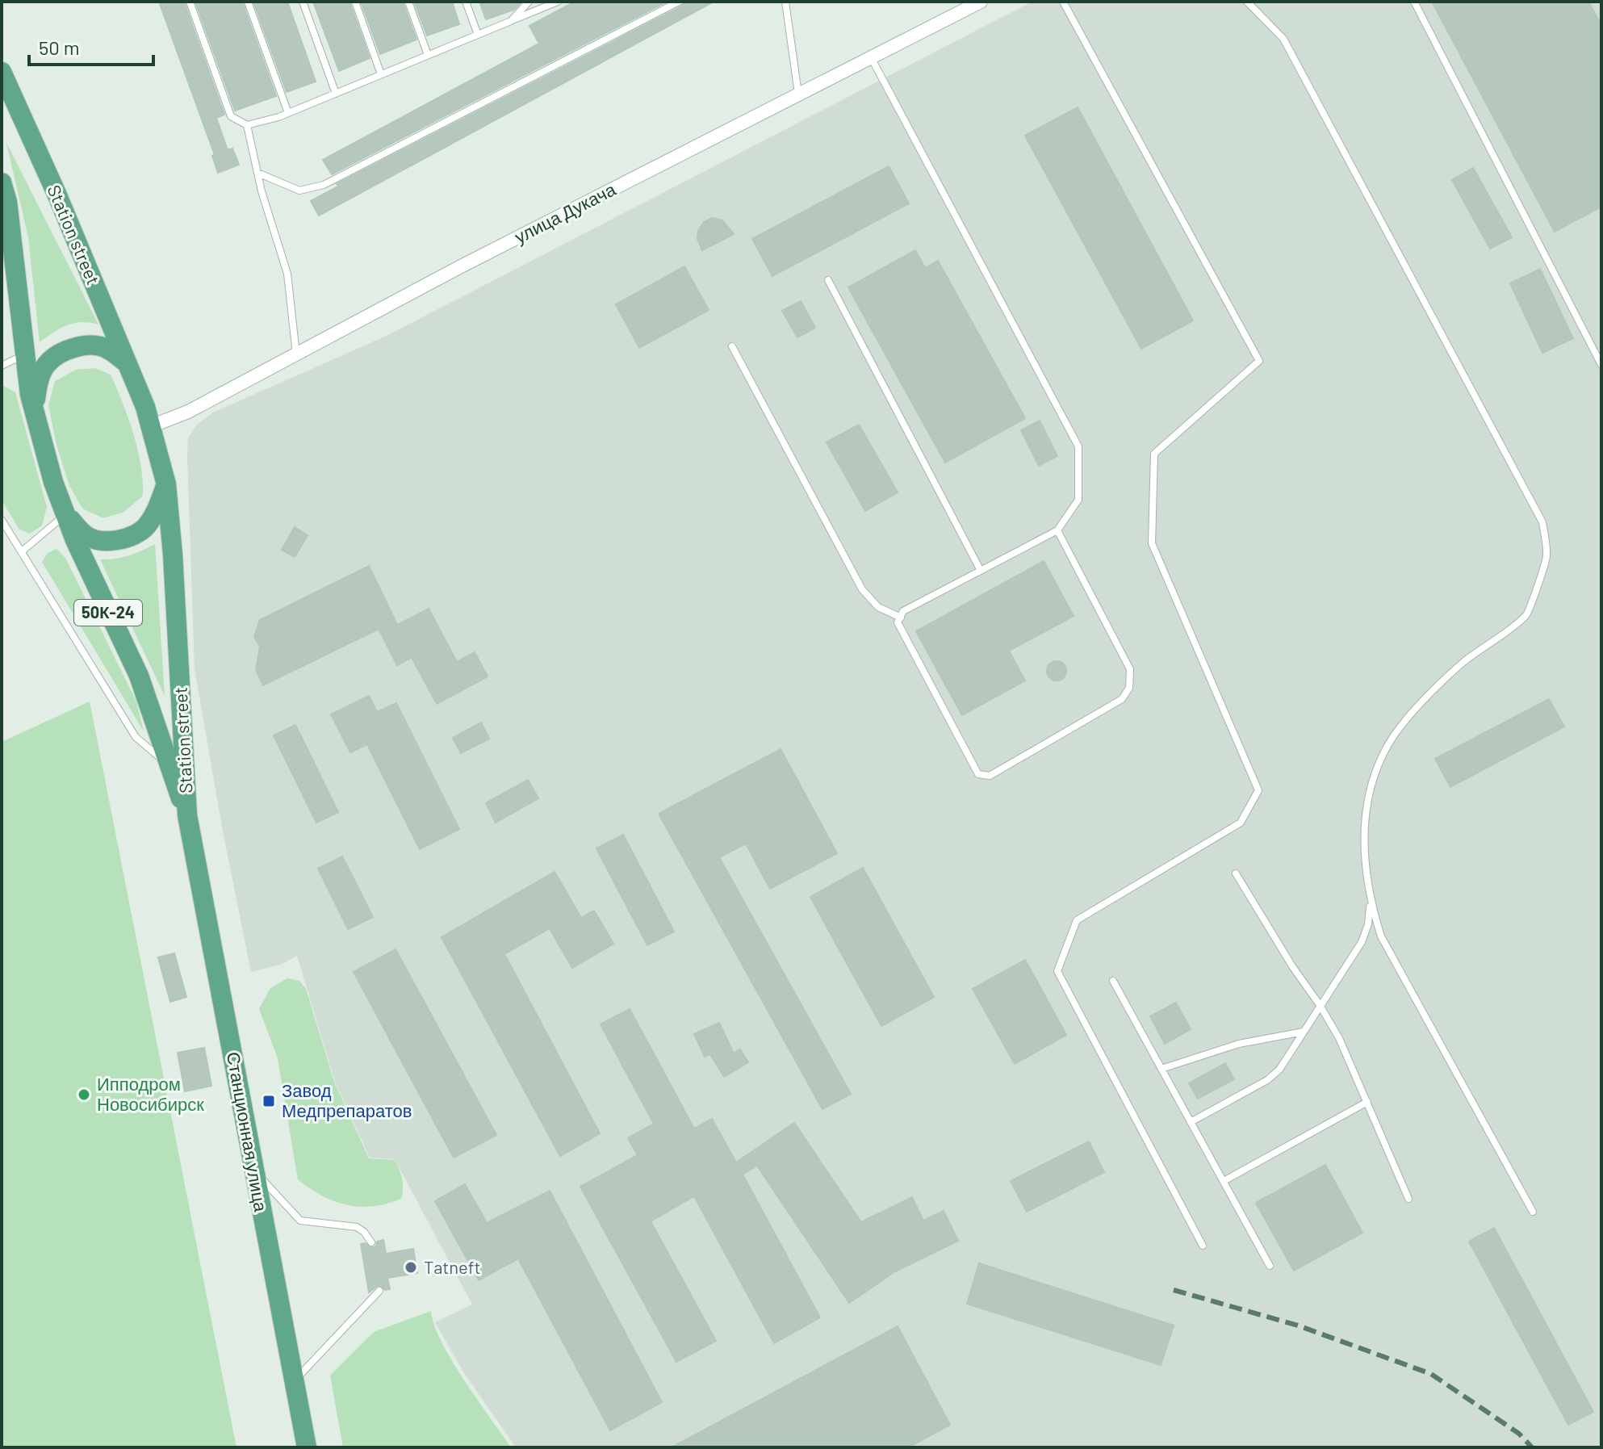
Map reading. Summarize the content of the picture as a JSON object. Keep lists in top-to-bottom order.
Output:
{
  "streets": {
    "main road": ["Station street", "50К-24", "Станционная улица"],
    "street": ["улица Дукача"]
  },
  "crossings": [
    ["улица Дукача", "Station street"],
    ["Station street", "Станционная улица"]
  ],
  "places": {
    "other": ["Ипподром Новосибирск", "Tatneft"],
    "transit": ["Завод Медпрепаратов"]
  },
  "scale_bar": "50 m"
}
